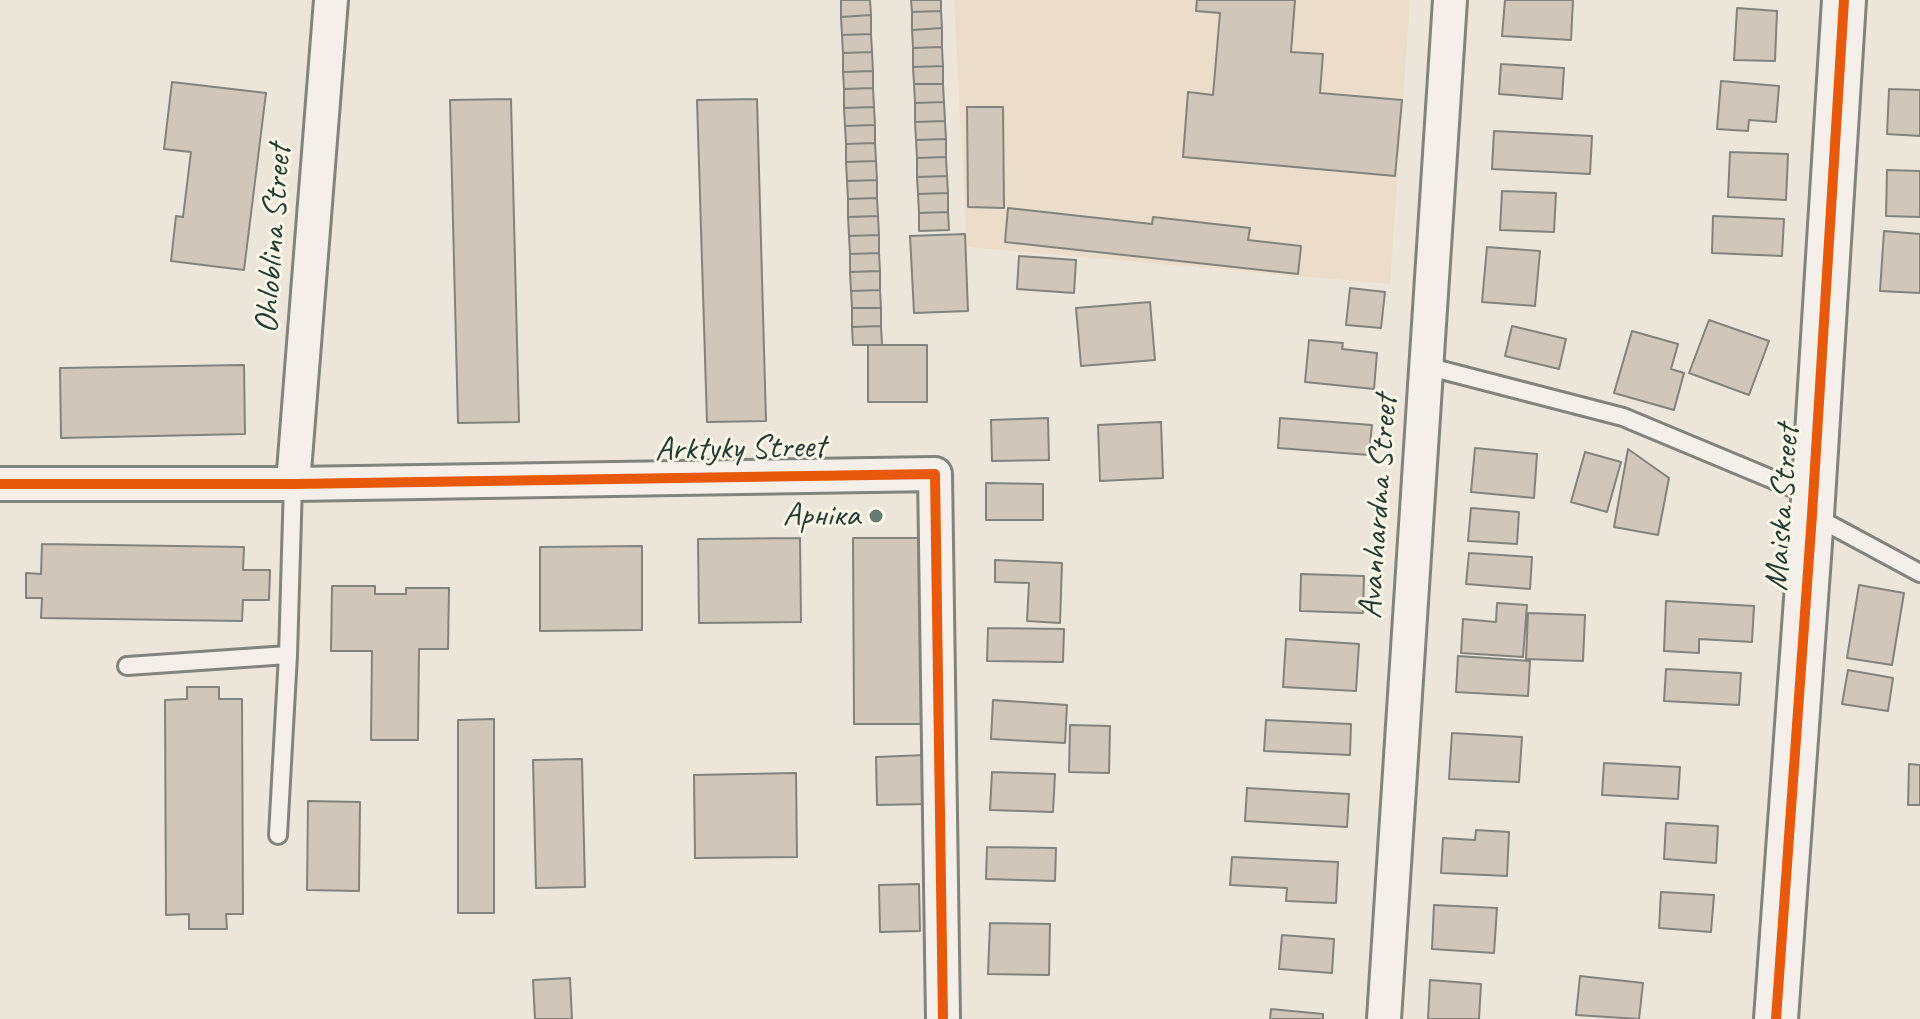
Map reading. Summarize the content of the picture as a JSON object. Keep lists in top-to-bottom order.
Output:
{
  "streets": {
    "street": [
      "Ohloblina Street",
      "Arktyky Street",
      "Avanhardna Street",
      "Maiska Street"
    ]
  },
  "crossings": [
    ["Ohloblina Street", "Arktyky Street"]
  ],
  "places": ["Арніка"]
}
